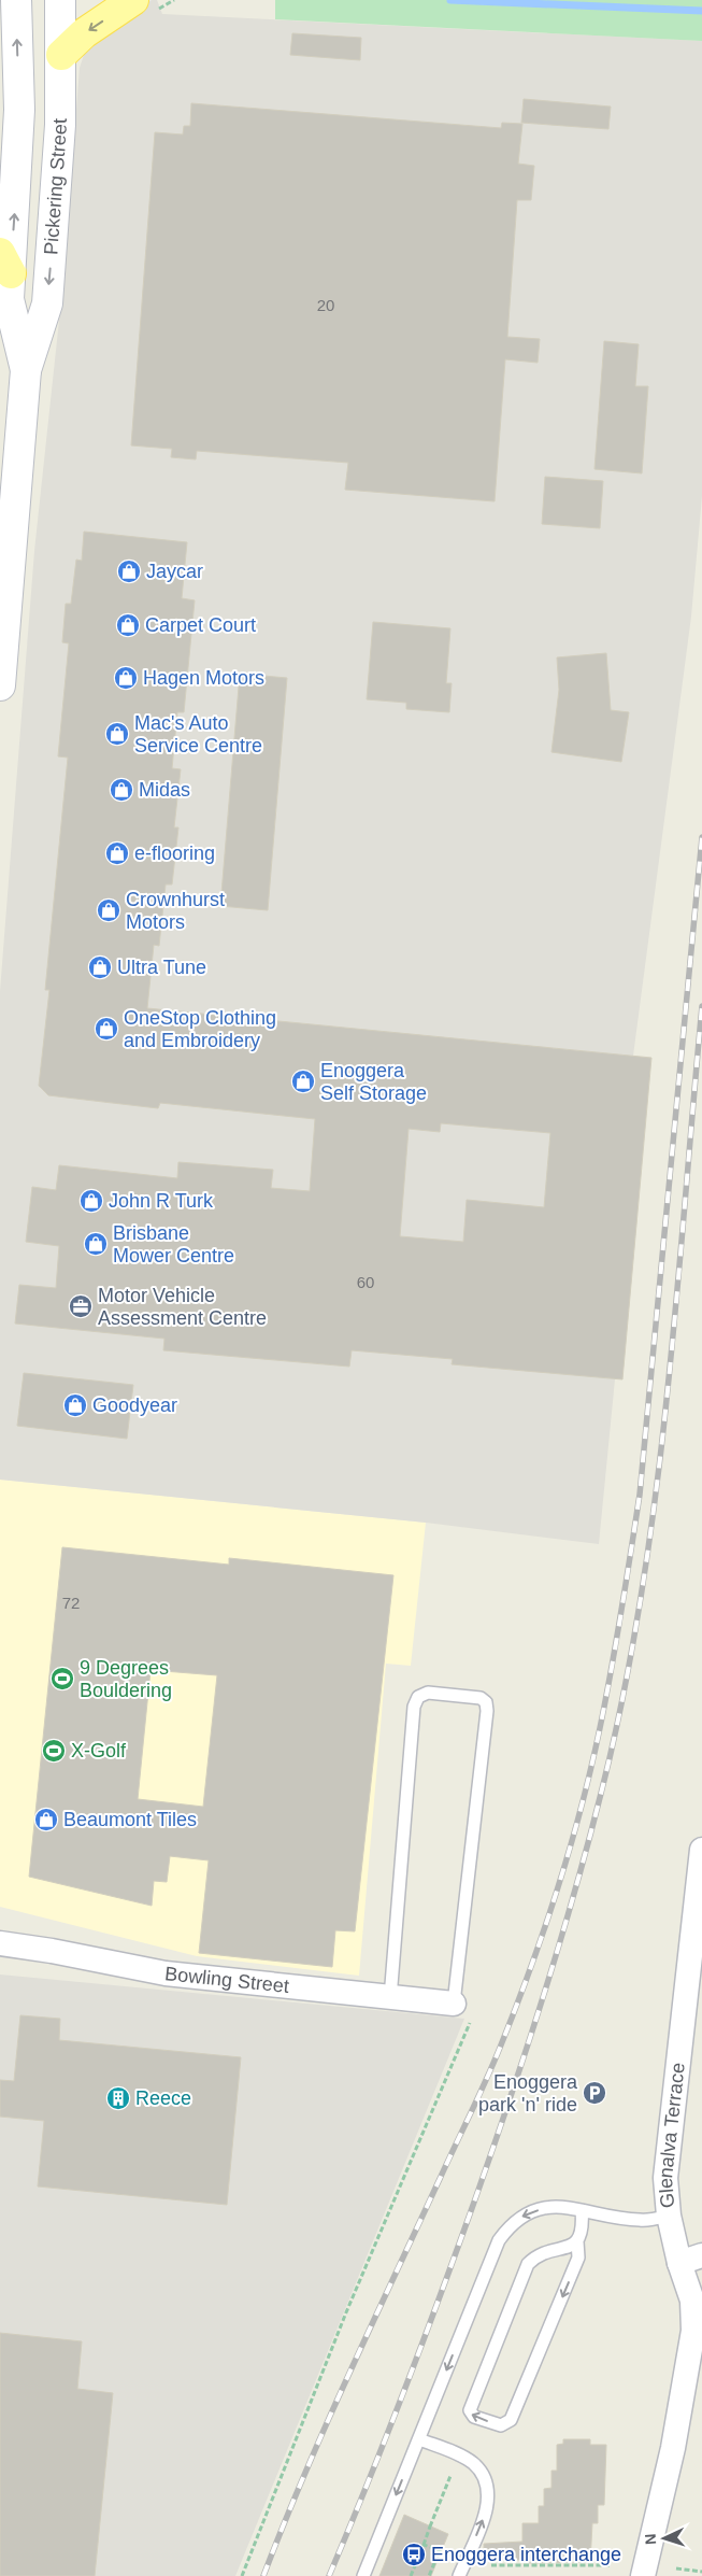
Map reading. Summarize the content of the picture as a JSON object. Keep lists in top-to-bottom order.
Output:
{
  "streets": {
    "main road": ["Pickering Street"],
    "street": ["Bowling Street", "Glenalva Terrace"]
  },
  "places": {
    "shop": [
      "Jaycar",
      "Carpet Court",
      "Hagen Motors",
      "Mac's Auto Service Centre",
      "Midas",
      "e-flooring",
      "Crownhurst Motors",
      "Ultra Tune",
      "OneStop Clothing and Embroidery",
      "Enoggera Self Storage",
      "John R Turk",
      "Brisbane Mower Centre",
      "Goodyear",
      "Beaumont Tiles"
    ],
    "office": ["Motor Vehicle Assessment Centre"],
    "sports": ["9 Degrees Bouldering", "X-Golf"],
    "parking": ["Enoggera park 'n' ride"],
    "building": ["Reece"],
    "bus stop": ["Enoggera interchange"]
  },
  "house_numbers": ["20", "60", "72"],
  "north": "left"
}
